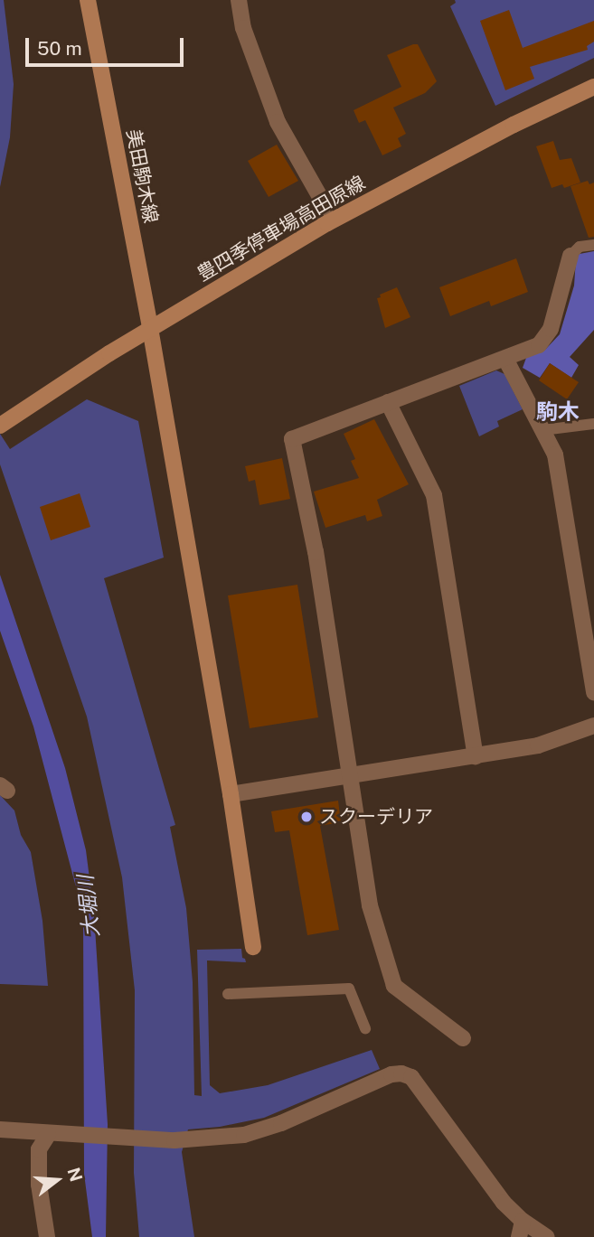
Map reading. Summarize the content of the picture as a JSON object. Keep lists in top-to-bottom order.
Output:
{
  "streets": {
    "street": ["美田駒木線", "豊四季停車場高田原線"]
  },
  "crossings": [
    ["美田駒木線", "豊四季停車場高田原線"]
  ],
  "districts": ["駒木"],
  "water": ["大堀川"],
  "places": ["スクーデリア"],
  "scale_bar": "50 m",
  "north": "right"
}
